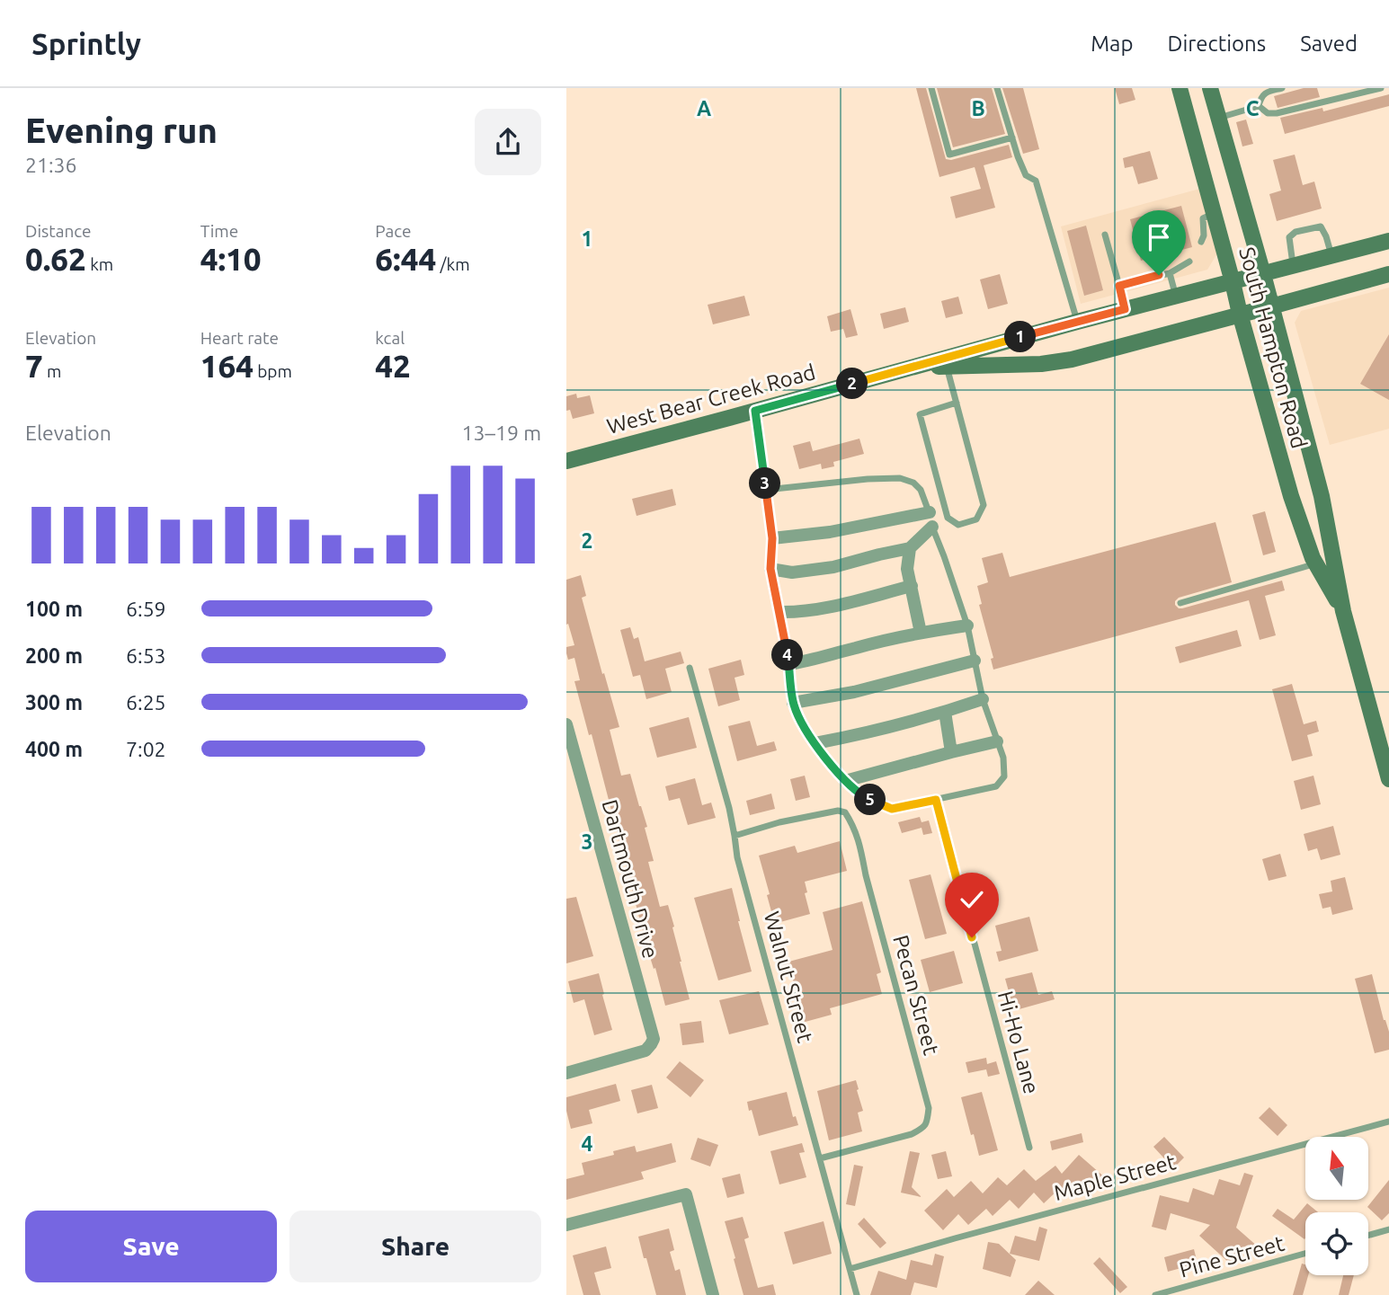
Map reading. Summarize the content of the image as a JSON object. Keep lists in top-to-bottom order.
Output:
{
  "streets": {
    "main road": ["South Hampton Road", "West Bear Creek Road"],
    "street": ["Dartmouth Drive"],
    "lane": [
      "Walnut Street",
      "Pecan Street",
      "Hi-Ho Lane",
      "Maple Street",
      "Pine Street"
    ]
  },
  "crossings": [
    ["South Hampton Road", "West Bear Creek Road"],
    ["Walnut Street", "Pecan Street"],
    ["Walnut Street", "Maple Street"]
  ],
  "north": "top",
  "page": {
    "header": "Sprintly",
    "nav": ["Map", "Directions", "Saved"],
    "heading": ["Evening run", "21:36"],
    "stats": [
      ["Distance", "0.62 km"],
      ["Time", "4:10"],
      ["Pace", "6:44 /km"],
      ["Elevation", "7 m"],
      ["Heart rate", "164 bpm"],
      ["kcal", "42"]
    ],
    "pins": [
      "1",
      "2",
      "3",
      "4",
      "5"
    ],
    "chart": ["Elevation", "13–19 m"],
    "list": [
      {
        "name": "100 m",
        "note": "6:59"
      },
      {
        "name": "200 m",
        "note": "6:53"
      },
      {
        "name": "300 m",
        "note": "6:25"
      },
      {
        "name": "400 m",
        "note": "7:02"
      }
    ],
    "buttons": ["Save", "Share"]
  },
  "grid": {
    "columns": ["A", "B", "C"],
    "rows": [
      "1",
      "2",
      "3",
      "4"
    ]
  }
}
